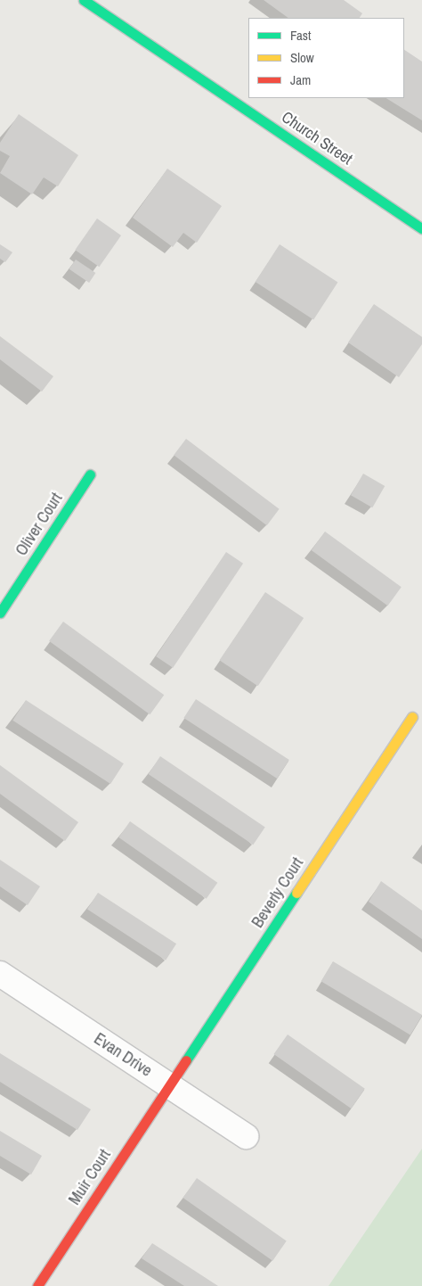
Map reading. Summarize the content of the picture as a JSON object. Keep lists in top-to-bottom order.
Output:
{
  "streets": {
    "street": [
      "Church Street",
      "Oliver Court",
      "Beverly Court",
      "Evan Drive",
      "Muir Court"
    ]
  },
  "crossings": [
    ["Beverly Court", "Evan Drive"],
    ["Beverly Court", "Muir Court"],
    ["Evan Drive", "Muir Court"]
  ],
  "legend": ["Fast", "Slow", "Jam"]
}
